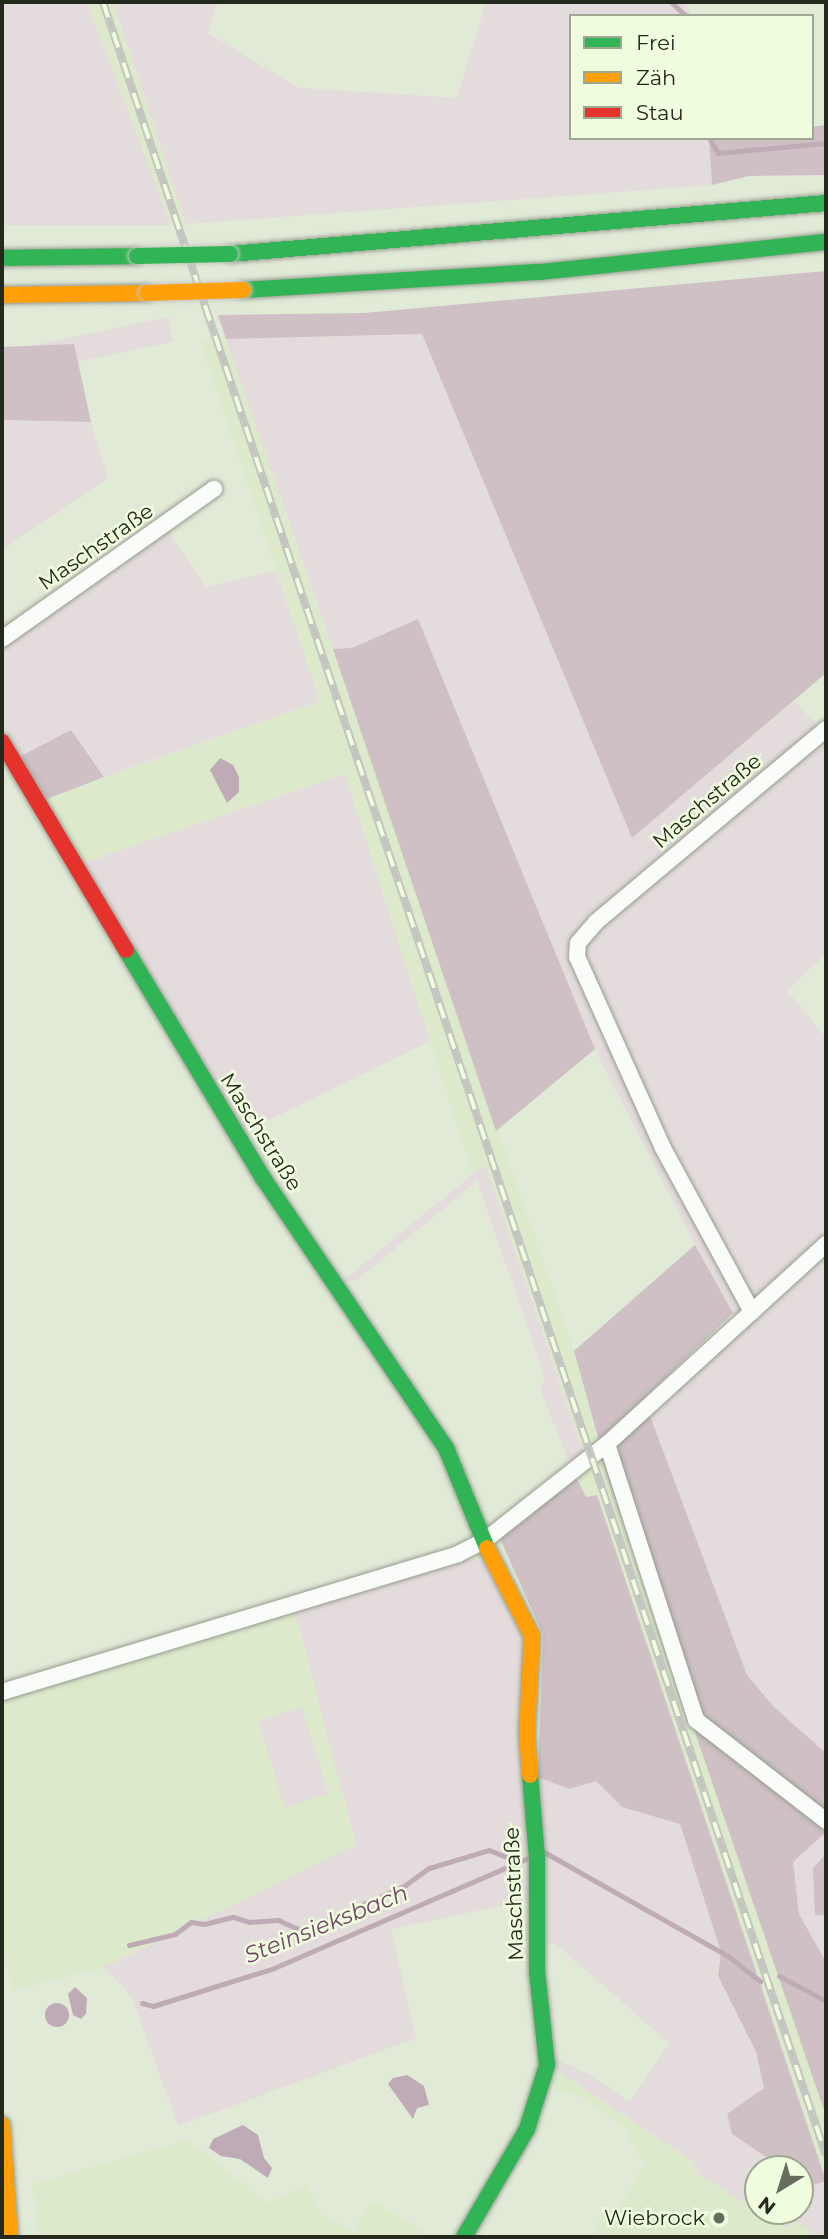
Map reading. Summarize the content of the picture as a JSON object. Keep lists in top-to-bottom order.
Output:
{
  "streets": {
    "main road": ["Maschstraße"]
  },
  "water": ["Steinsieksbach"],
  "places": ["Wiebrock"],
  "legend": ["Frei", "Zäh", "Stau"],
  "north": "bottom left"
}
